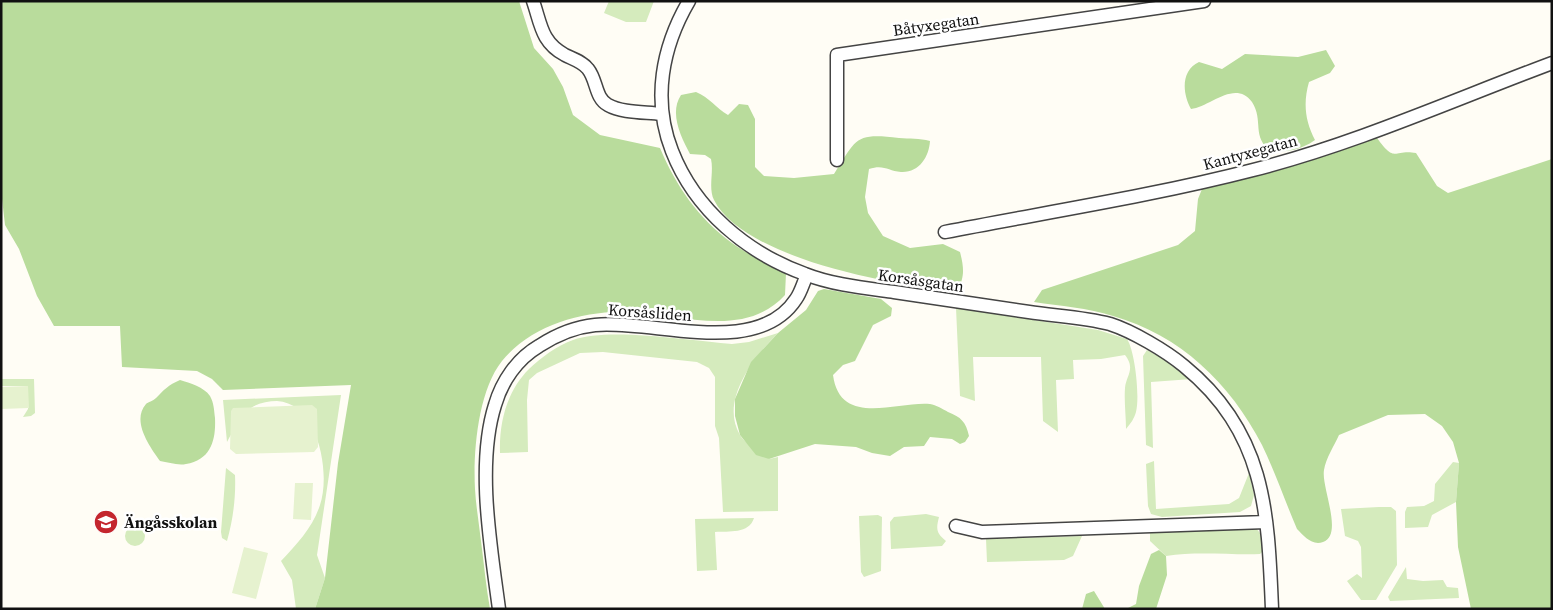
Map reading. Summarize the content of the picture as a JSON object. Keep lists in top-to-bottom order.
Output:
{
  "streets": {
    "street": [
      "Båtyxegatan",
      "Kantyxegatan",
      "Korsåsgatan",
      "Korsåsliden"
    ]
  },
  "crossings": [
    ["Korsåsgatan", "Korsåsliden"]
  ],
  "places": {
    "school or university": ["Ängåsskolan"]
  }
}
